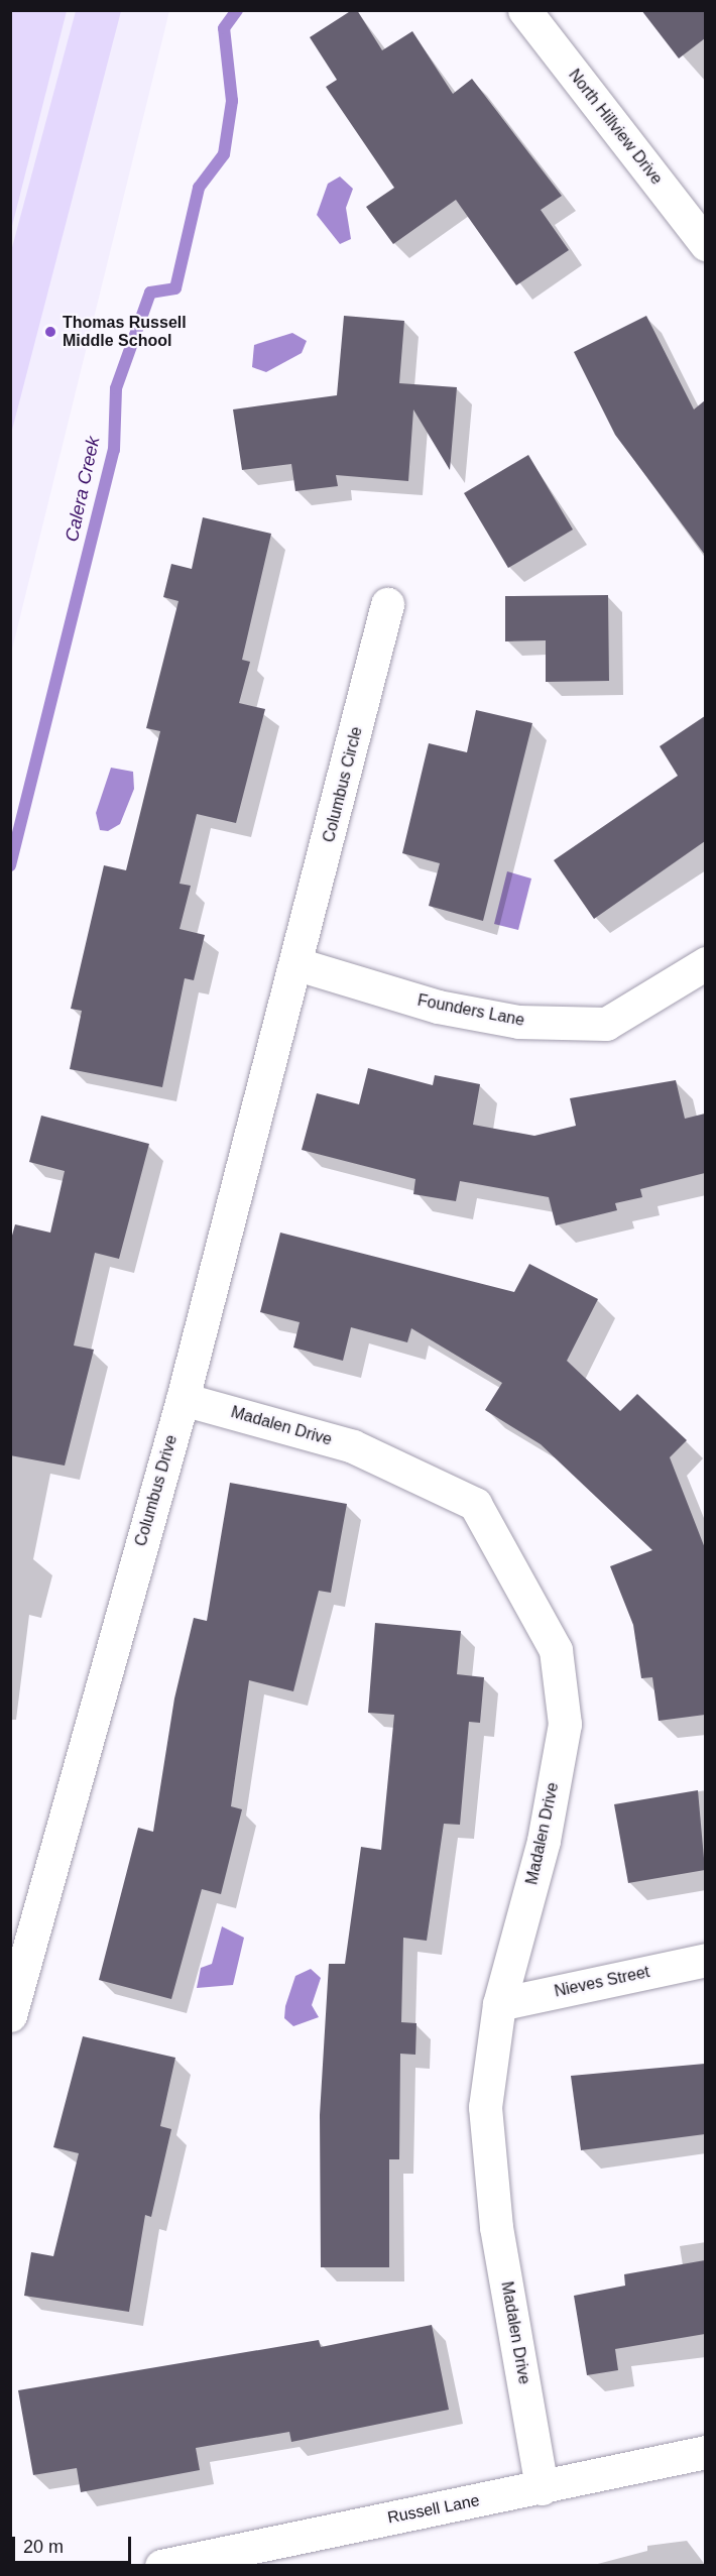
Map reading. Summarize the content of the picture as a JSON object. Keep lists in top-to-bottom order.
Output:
{
  "streets": {
    "street": [
      "North Hillview Drive",
      "Columbus Circle",
      "Founders Lane",
      "Madalen Drive",
      "Columbus Drive",
      "Nieves Street",
      "Russell Lane"
    ]
  },
  "crossings": [
    ["Columbus Circle", "Founders Lane"],
    ["Columbus Circle", "Columbus Drive"],
    ["Founders Lane", "Columbus Drive"],
    ["Madalen Drive", "Columbus Drive"],
    ["Madalen Drive", "Nieves Street"],
    ["Madalen Drive", "Russell Lane"]
  ],
  "water": ["Calera Creek"],
  "places": ["Thomas Russell Middle School"],
  "scale_bar": "20 m"
}
